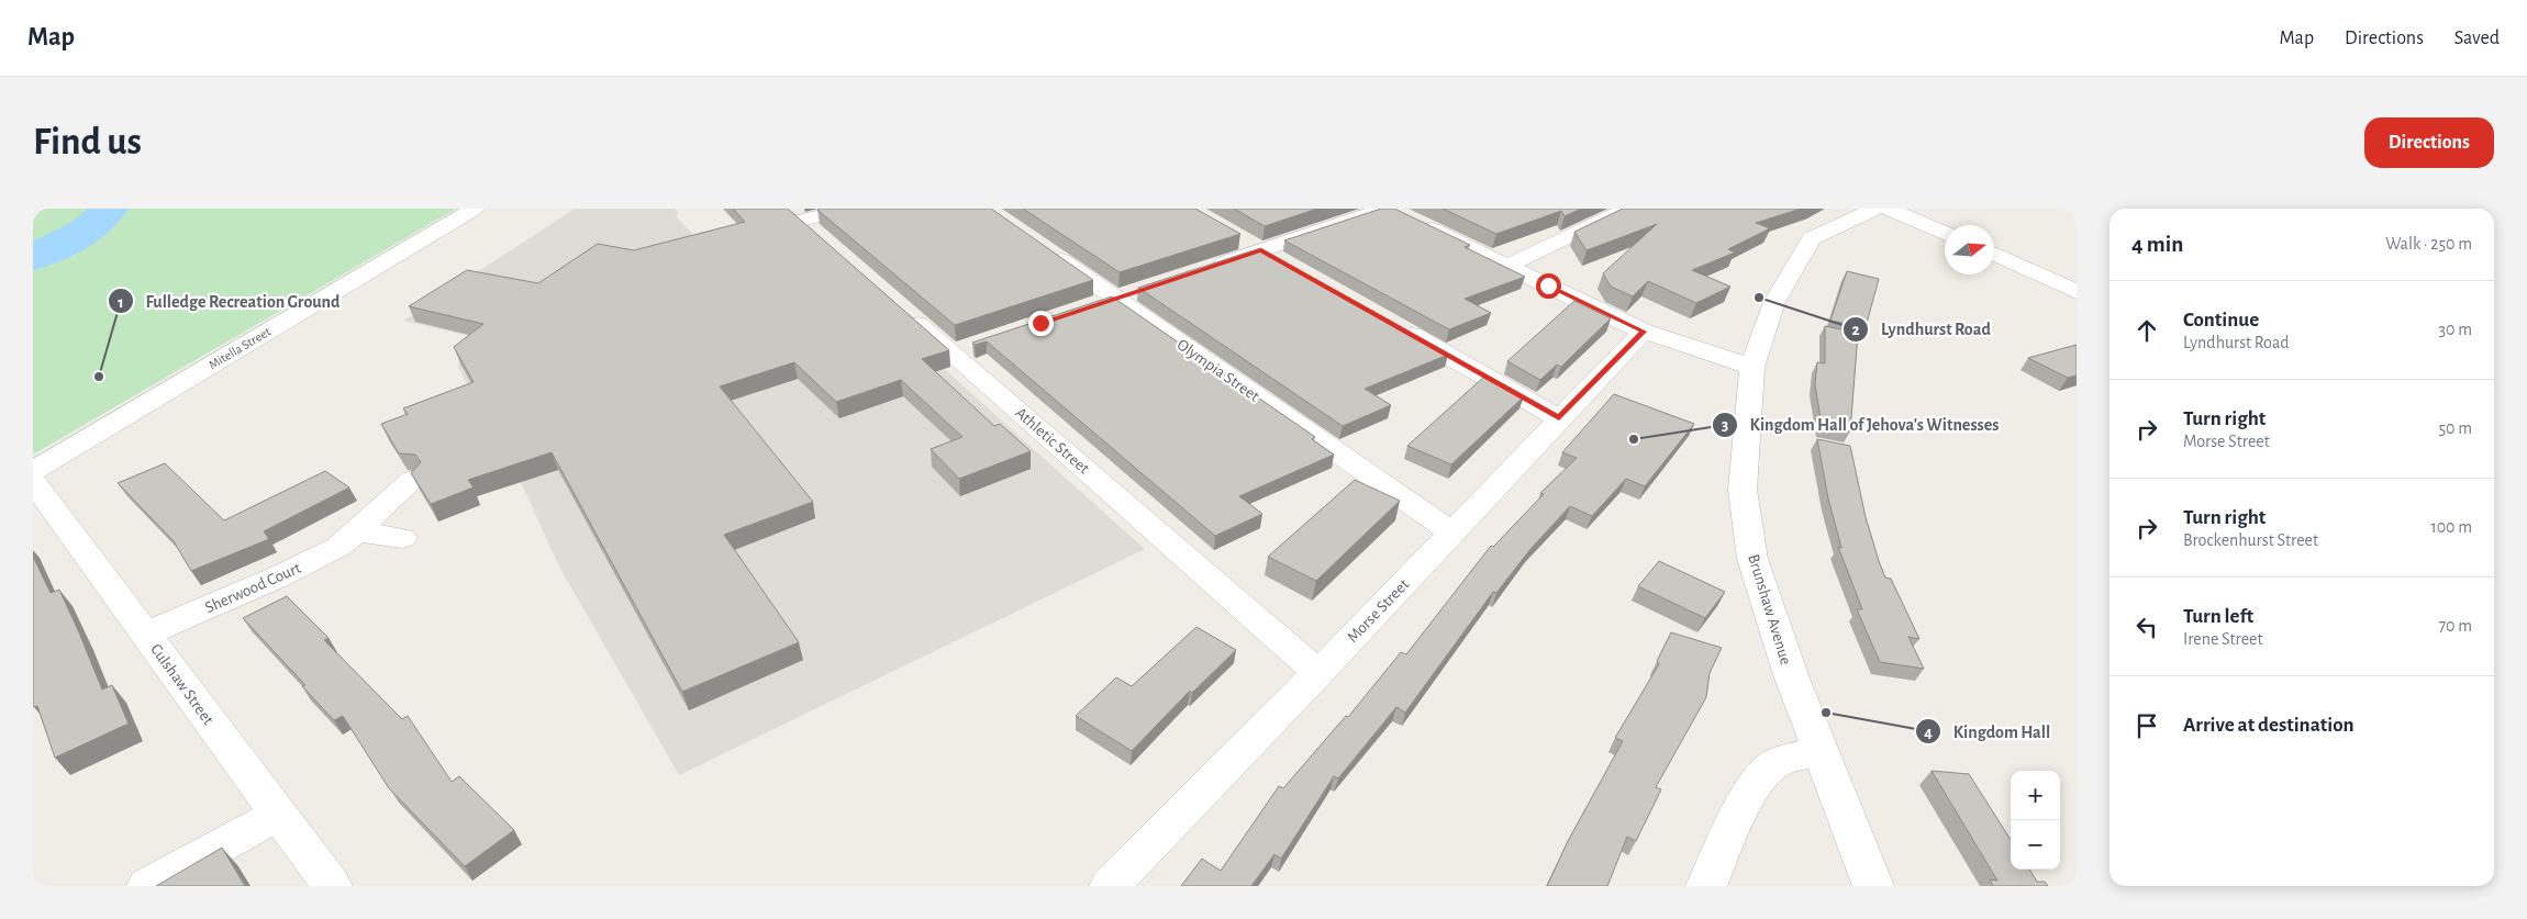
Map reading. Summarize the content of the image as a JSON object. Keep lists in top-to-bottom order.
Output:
{
  "streets": {
    "street": [
      "Mitella Street",
      "Olympia Street",
      "Athletic Street",
      "Sherwood Court",
      "Brunshaw Avenue",
      "Morse Street",
      "Culshaw Street"
    ]
  },
  "crossings": [
    ["Olympia Street", "Morse Street"],
    ["Athletic Street", "Morse Street"],
    ["Sherwood Court", "Culshaw Street"]
  ],
  "places": [
    "Lyndhurst Road",
    "Fulledge Recreation Ground",
    "Kingdom Hall of Jehova's Witnesses",
    "Kingdom Hall"
  ],
  "north": "right",
  "page": {
    "header": "Map",
    "nav": ["Map", "Directions", "Saved"],
    "buttons": "Directions",
    "title": "Find us",
    "heading": ["4 min", "Walk · 250 m"],
    "list": [
      ["Continue", "Lyndhurst Road", "30 m"],
      ["Turn right", "Morse Street", "50 m"],
      ["Turn right", "Brockenhurst Street", "100 m"],
      ["Turn left", "Irene Street", "70 m"],
      "Arrive at destination"
    ],
    "map_buttons": ["+", "−"]
  }
}
